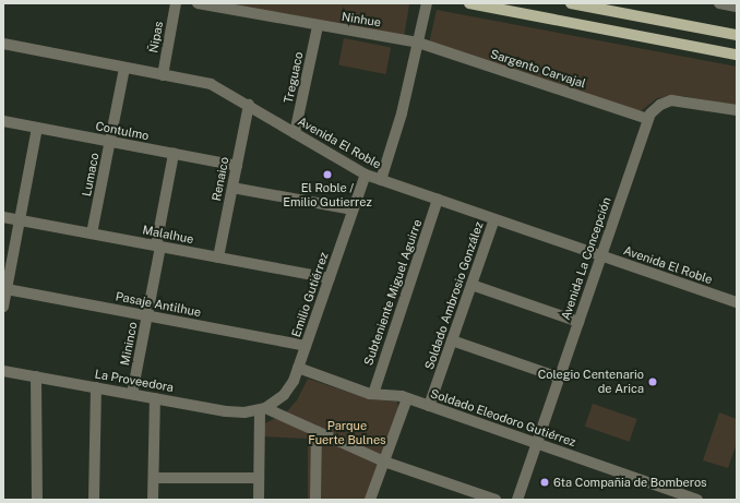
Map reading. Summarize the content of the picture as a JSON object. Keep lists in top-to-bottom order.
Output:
{
  "streets": {
    "street": [
      "Ninhue",
      "Ñipas",
      "Sargento Carvajal",
      "Treguaco",
      "Contulmo",
      "Avenida El Roble",
      "Lumaco",
      "Renaico",
      "Malalhue",
      "Avenida La Concepción",
      "Subteniente Miguel Aguirre",
      "Emilio Gutiérrez",
      "Soldado Ambrosio González",
      "Pasaje Antilhue",
      "Mininco",
      "La Proveedora",
      "Soldado Eleodoro Gutiérrez"
    ]
  },
  "crossings": [
    ["Ninhue", "Sargento Carvajal"],
    ["Ninhue", "Treguaco"],
    ["Ñipas", "Avenida El Roble"],
    ["Sargento Carvajal", "Avenida La Concepción"],
    ["Treguaco", "Avenida El Roble"],
    ["Contulmo", "Lumaco"],
    ["Contulmo", "Renaico"],
    ["Contulmo", "Mininco"],
    ["Avenida El Roble", "Lumaco"],
    ["Avenida El Roble", "Renaico"],
    ["Avenida El Roble", "Avenida La Concepción"],
    ["Avenida El Roble", "Subteniente Miguel Aguirre"],
    ["Avenida El Roble", "Emilio Gutiérrez"],
    ["Avenida El Roble", "Soldado Ambrosio González"],
    ["Lumaco", "Malalhue"],
    ["Renaico", "Malalhue"],
    ["Malalhue", "Emilio Gutiérrez"],
    ["Malalhue", "Mininco"],
    ["Avenida La Concepción", "Soldado Eleodoro Gutiérrez"],
    ["Subteniente Miguel Aguirre", "Soldado Eleodoro Gutiérrez"],
    ["Emilio Gutiérrez", "Pasaje Antilhue"],
    ["Emilio Gutiérrez", "La Proveedora"],
    ["Emilio Gutiérrez", "Soldado Eleodoro Gutiérrez"],
    ["Soldado Ambrosio González", "Soldado Eleodoro Gutiérrez"],
    ["Pasaje Antilhue", "Mininco"],
    ["Mininco", "La Proveedora"]
  ],
  "parks": ["Parque Fuerte Bulnes"],
  "places": ["El Roble / Emilio Gutierrez", "Colegio Centenario de Arica", "6ta Compañia de Bomberos"]
}
